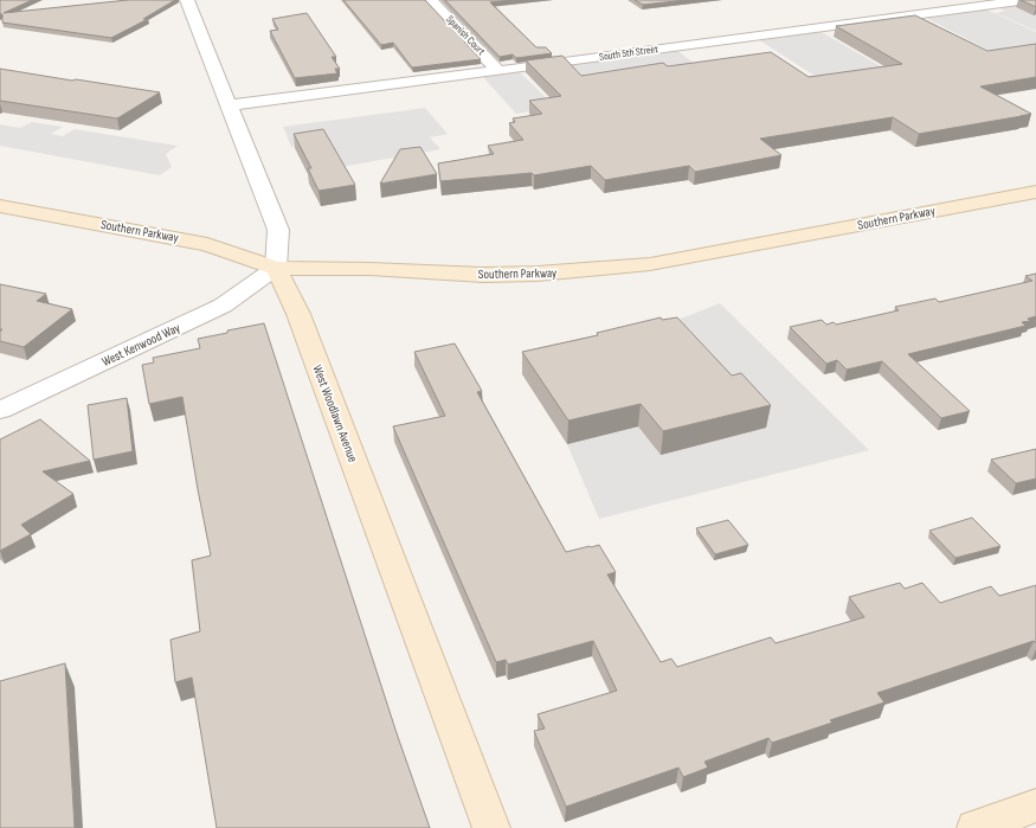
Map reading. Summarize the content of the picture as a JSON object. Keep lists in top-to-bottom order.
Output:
{
  "streets": {
    "main road": ["Southern Parkway", "West Woodlawn Avenue"],
    "street": ["Spanish Court", "South 5th Street", "West Kenwood Way"]
  },
  "crossings": [
    ["Spanish Court", "South 5th Street"],
    ["South 5th Street", "West Woodlawn Avenue"],
    ["Southern Parkway", "West Kenwood Way"],
    ["Southern Parkway", "West Woodlawn Avenue"],
    ["West Kenwood Way", "West Woodlawn Avenue"]
  ]
}
